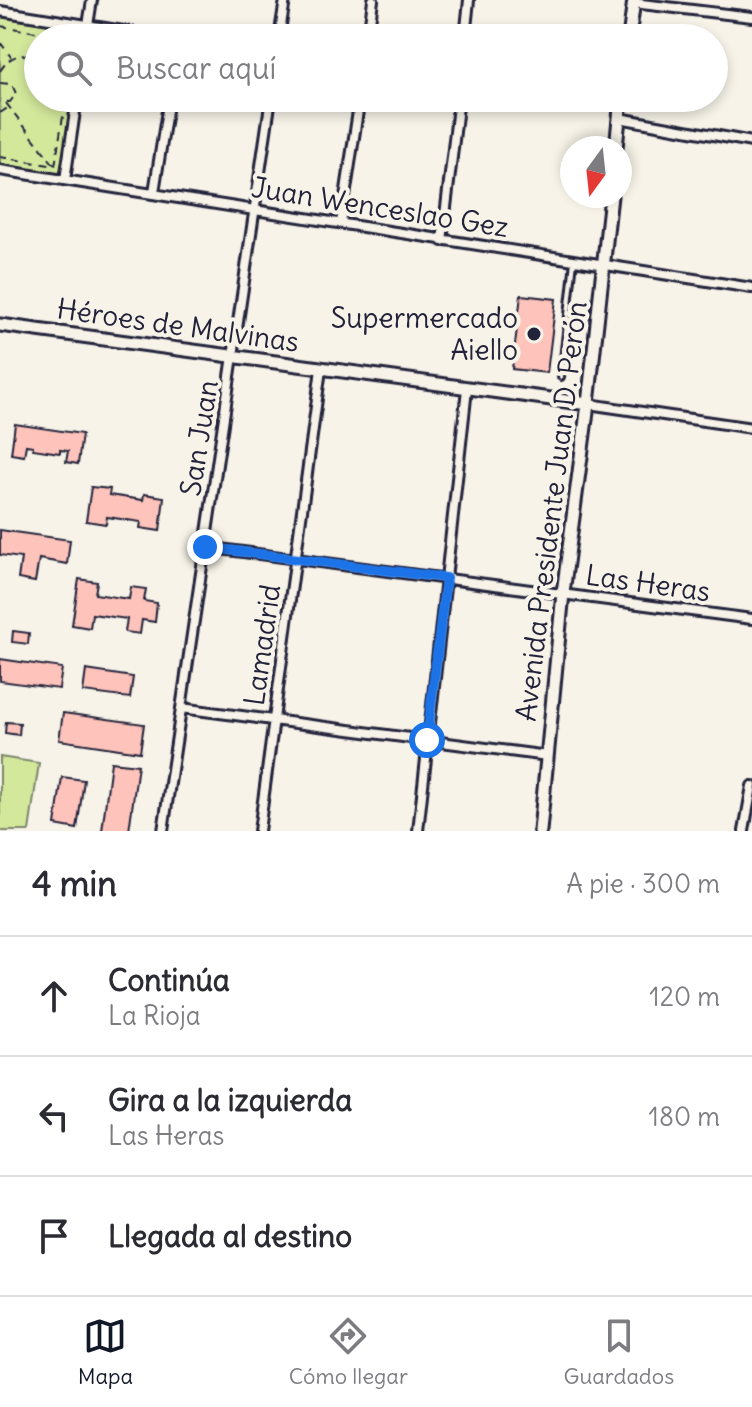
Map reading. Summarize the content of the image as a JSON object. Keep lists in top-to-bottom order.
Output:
{
  "streets": {
    "main road": ["Héroes de Malvinas", "Avenida Presidente Juan D. Perón"],
    "street": [
      "Juan Wenceslao Gez",
      "San Juan",
      "Las Heras",
      "Lamadrid"
    ]
  },
  "crossings": [
    ["Juan Wenceslao Gez", "San Juan"],
    ["Juan Wenceslao Gez", "Avenida Presidente Juan D. Perón"],
    ["Héroes de Malvinas", "San Juan"],
    ["Héroes de Malvinas", "Avenida Presidente Juan D. Perón"],
    ["Héroes de Malvinas", "Lamadrid"],
    ["San Juan", "Las Heras"],
    ["Avenida Presidente Juan D. Perón", "Las Heras"],
    ["Las Heras", "Lamadrid"]
  ],
  "places": ["Supermercado Aiello"],
  "north": "bottom",
  "page": {
    "search": "Buscar aquí",
    "heading": ["4 min", "A pie · 300 m"],
    "list": [
      ["Continúa", "La Rioja", "120 m"],
      ["Gira a la izquierda", "Las Heras", "180 m"],
      "Llegada al destino"
    ],
    "nav": ["Mapa", "Cómo llegar", "Guardados"]
  }
}
